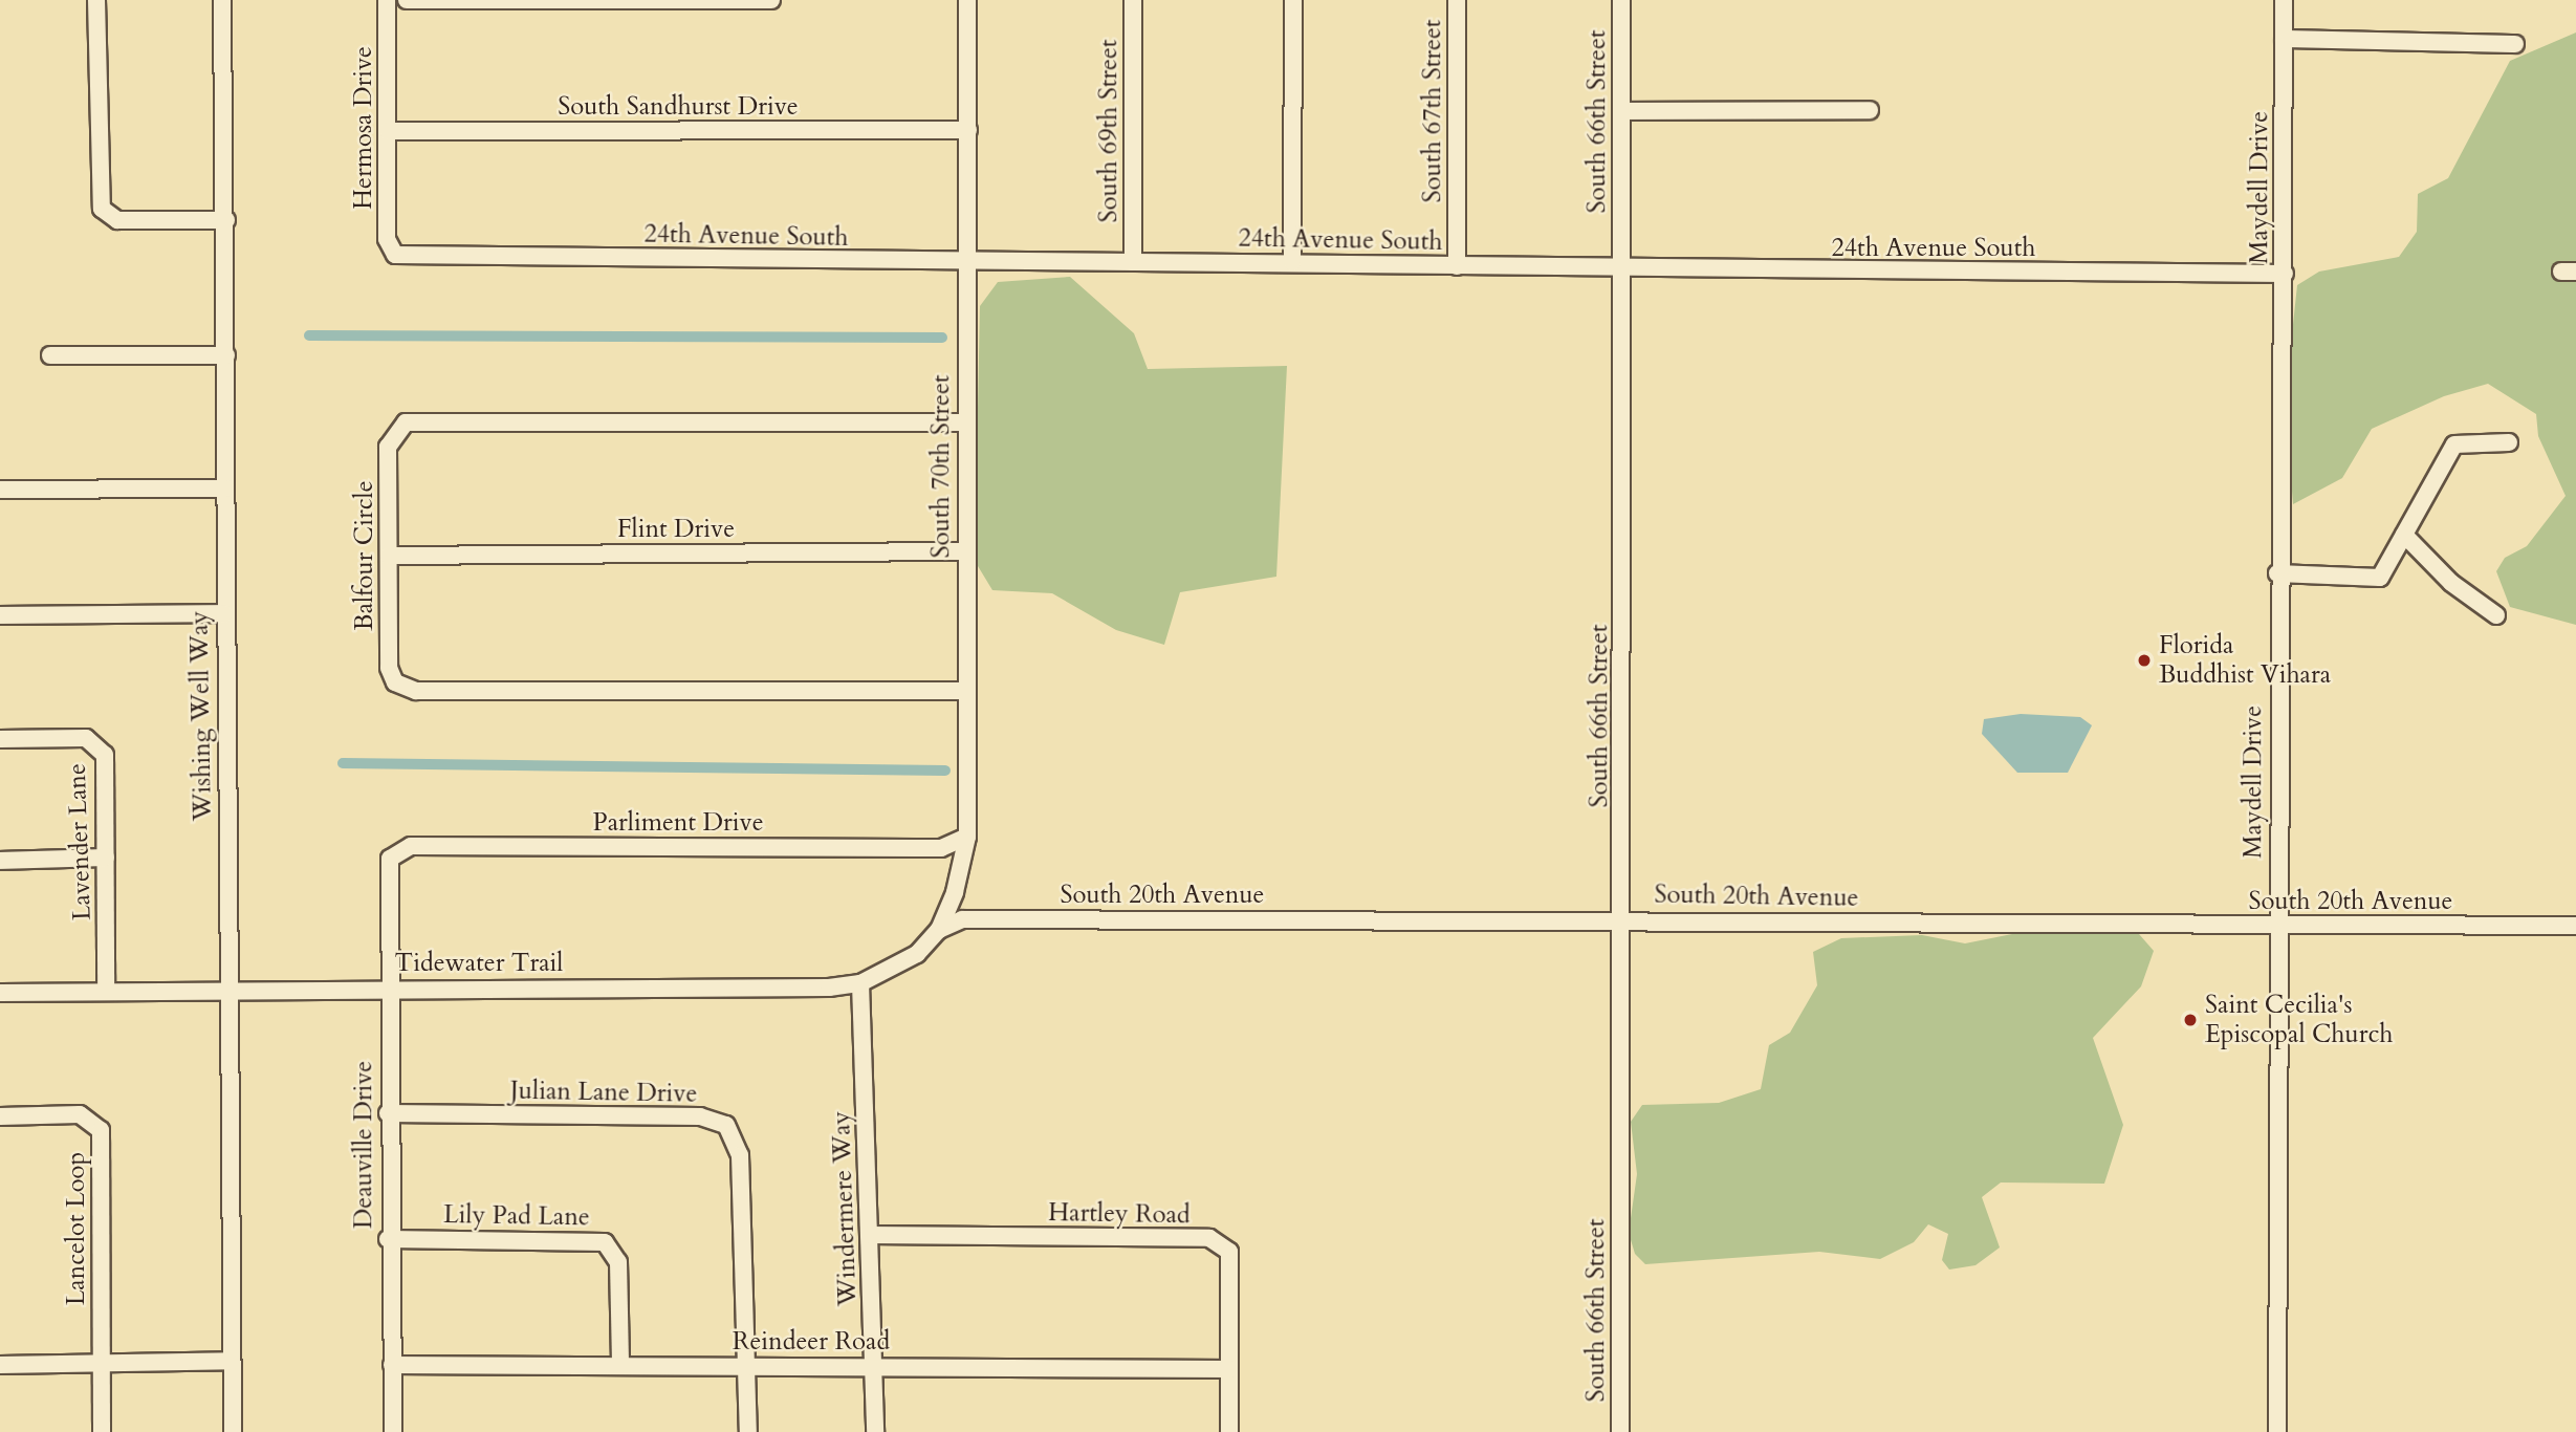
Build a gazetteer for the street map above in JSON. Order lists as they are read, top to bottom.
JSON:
{
  "streets": {
    "street": [
      "South Sandhurst Drive",
      "South 67th Street",
      "South 66th Street",
      "Hermosa Drive",
      "South 69th Street",
      "Maydell Drive",
      "24th Avenue South",
      "South 70th Street",
      "Flint Drive",
      "Balfour Circle",
      "Wishing Well Way",
      "Parliment Drive",
      "Lavender Lane",
      "South 20th Avenue",
      "Tidewater Trail",
      "Julian Lane Drive",
      "Deauville Drive",
      "Windermere Way",
      "Hartley Road",
      "Lily Pad Lane",
      "Lancelot Loop",
      "Reindeer Road"
    ]
  },
  "crossings": [
    ["South Sandhurst Drive", "Hermosa Drive"],
    ["South Sandhurst Drive", "South 70th Street"],
    ["South 67th Street", "24th Avenue South"],
    ["South 66th Street", "24th Avenue South"],
    ["South 66th Street", "South 20th Avenue"],
    ["Hermosa Drive", "24th Avenue South"],
    ["South 69th Street", "24th Avenue South"],
    ["Maydell Drive", "24th Avenue South"],
    ["Maydell Drive", "South 20th Avenue"],
    ["24th Avenue South", "South 70th Street"],
    ["South 70th Street", "Flint Drive"],
    ["South 70th Street", "Balfour Circle"],
    ["South 70th Street", "Parliment Drive"],
    ["South 70th Street", "South 20th Avenue"],
    ["South 70th Street", "Tidewater Trail"],
    ["Flint Drive", "Balfour Circle"],
    ["Wishing Well Way", "Tidewater Trail"],
    ["Parliment Drive", "Deauville Drive"],
    ["Lavender Lane", "Tidewater Trail"],
    ["South 20th Avenue", "Tidewater Trail"],
    ["Tidewater Trail", "Deauville Drive"],
    ["Tidewater Trail", "Windermere Way"],
    ["Julian Lane Drive", "Deauville Drive"],
    ["Julian Lane Drive", "Reindeer Road"],
    ["Deauville Drive", "Lily Pad Lane"],
    ["Deauville Drive", "Reindeer Road"],
    ["Windermere Way", "Hartley Road"],
    ["Windermere Way", "Reindeer Road"],
    ["Hartley Road", "Reindeer Road"],
    ["Lily Pad Lane", "Reindeer Road"]
  ],
  "places": ["Florida Buddhist Vihara", "Saint Cecilia's Episcopal Church"]
}
